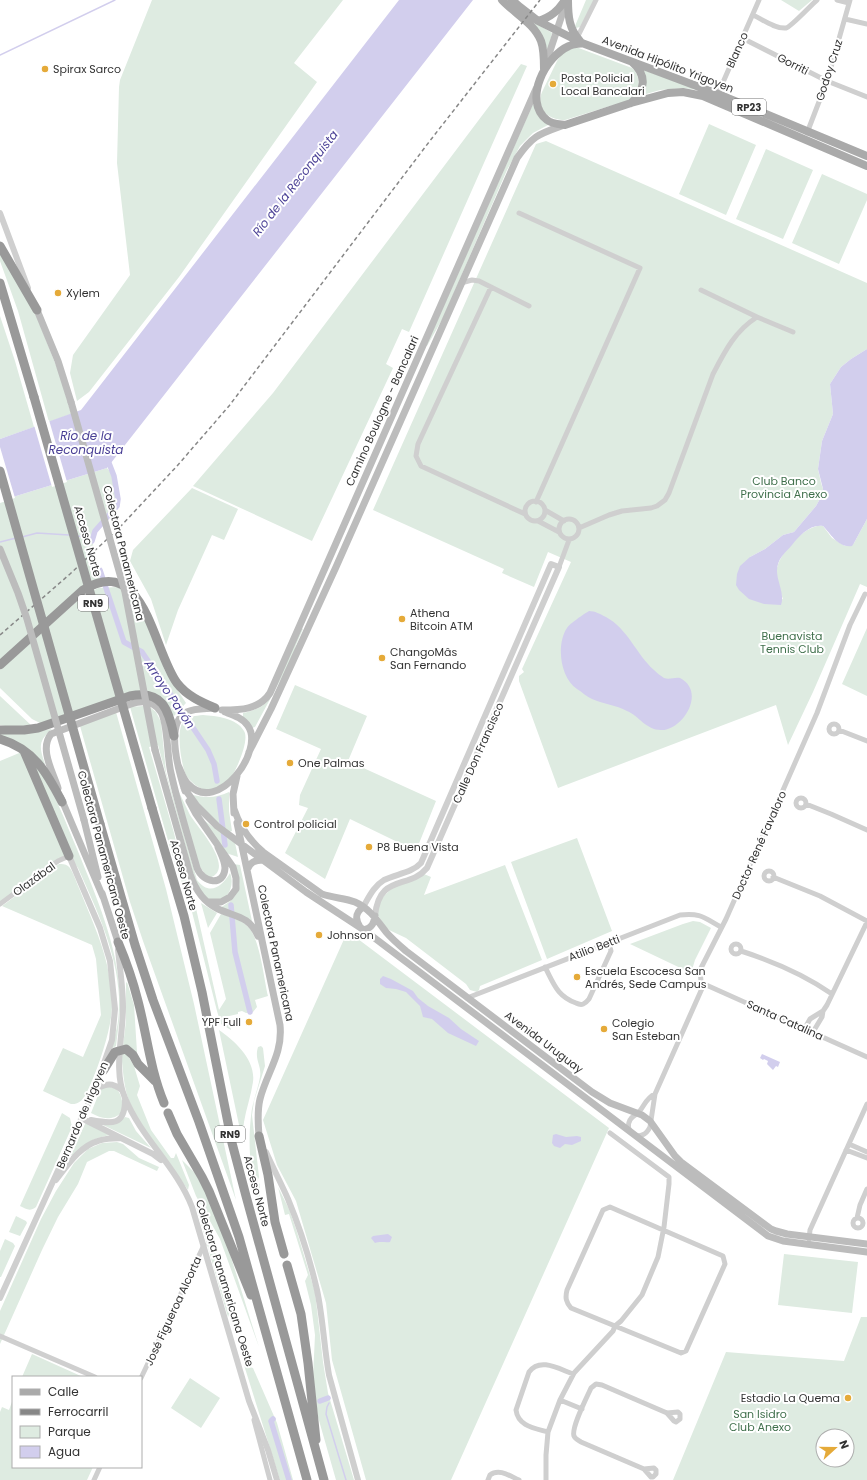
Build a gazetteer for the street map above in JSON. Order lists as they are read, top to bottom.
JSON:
{
  "streets": {
    "highway": ["Acceso Norte", "RN9"],
    "main road": [
      "Avenida Hipólito Yrigoyen",
      "RP23",
      "Camino Boulogne - Bancalari",
      "Colectora Panamericana",
      "Colectora Panamericana Oeste",
      "Avenida Uruguay"
    ],
    "street": [
      "Blanco",
      "Gorriti",
      "Godoy Cruz",
      "Calle Don Francisco",
      "Doctor René Favaloro",
      "Olazábal",
      "Atilio Betti",
      "Santa Catalina",
      "Bernardo de Irigoyen",
      "José Figueroa Alcorta"
    ]
  },
  "crossings": [
    ["Blanco", "Avenida Hipólito Yrigoyen"],
    ["Blanco", "Gorriti"],
    ["Avenida Hipólito Yrigoyen", "Godoy Cruz"],
    ["Avenida Hipólito Yrigoyen", "RP23"],
    ["Avenida Hipólito Yrigoyen", "Camino Boulogne - Bancalari"],
    ["Gorriti", "Godoy Cruz"],
    ["RP23", "Camino Boulogne - Bancalari"],
    ["Camino Boulogne - Bancalari", "Colectora Panamericana"],
    ["Colectora Panamericana", "Avenida Uruguay"],
    ["Calle Don Francisco", "Avenida Uruguay"],
    ["Doctor René Favaloro", "Atilio Betti"],
    ["Doctor René Favaloro", "Santa Catalina"],
    ["Colectora Panamericana Oeste", "Bernardo de Irigoyen"],
    ["Colectora Panamericana Oeste", "José Figueroa Alcorta"],
    ["Olazábal", "Bernardo de Irigoyen"],
    ["Atilio Betti", "Avenida Uruguay"]
  ],
  "water": ["Río de la Reconquista", "Arroyo Pavón"],
  "parks": ["Club Banco Provincia Anexo", "Buenavista Tennis Club", "San Isidro Club Anexo"],
  "places": [
    "Spirax Sarco",
    "Posta Policial Local Bancalari",
    "Xylem",
    "Athena Bitcoin ATM",
    "ChangoMâs San Fernando",
    "One Palmas",
    "Control policial",
    "P8 Buena Vista",
    "Johnson",
    "Escuela Escocesa San Andrés, Sede Campus",
    "YPF Full",
    "Colegio San Esteban",
    "Estadio La Quema"
  ],
  "legend": [
    "Calle",
    "Ferrocarril",
    "Parque",
    "Agua"
  ],
  "north": "right"
}
